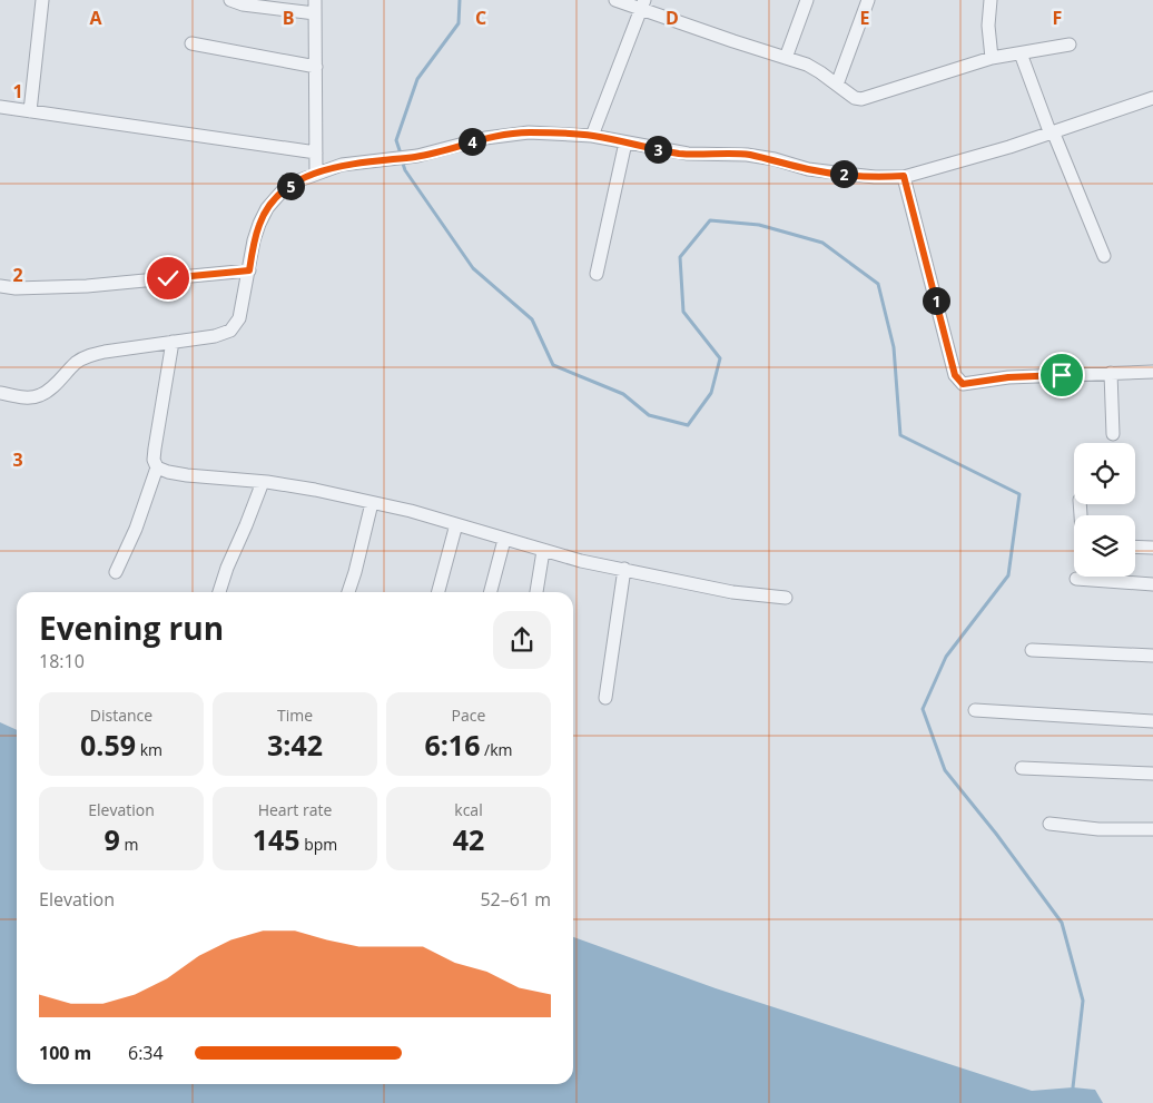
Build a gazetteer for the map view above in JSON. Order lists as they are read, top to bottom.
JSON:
{
  "page": {
    "pins": [
      "4",
      "3",
      "2",
      "5",
      "1"
    ],
    "heading": ["Evening run", "18:10"],
    "stats": [
      ["Distance", "0.59 km"],
      ["Time", "3:42"],
      ["Pace", "6:16 /km"],
      ["Elevation", "9 m"],
      ["Heart rate", "145 bpm"],
      ["kcal", "42"]
    ],
    "chart": ["Elevation", "52–61 m"],
    "list": [
      {
        "name": "100 m",
        "note": "6:34"
      }
    ]
  },
  "grid": {
    "columns": [
      "A",
      "B",
      "C",
      "D",
      "E",
      "F"
    ],
    "rows": ["1", "2", "3"]
  }
}
